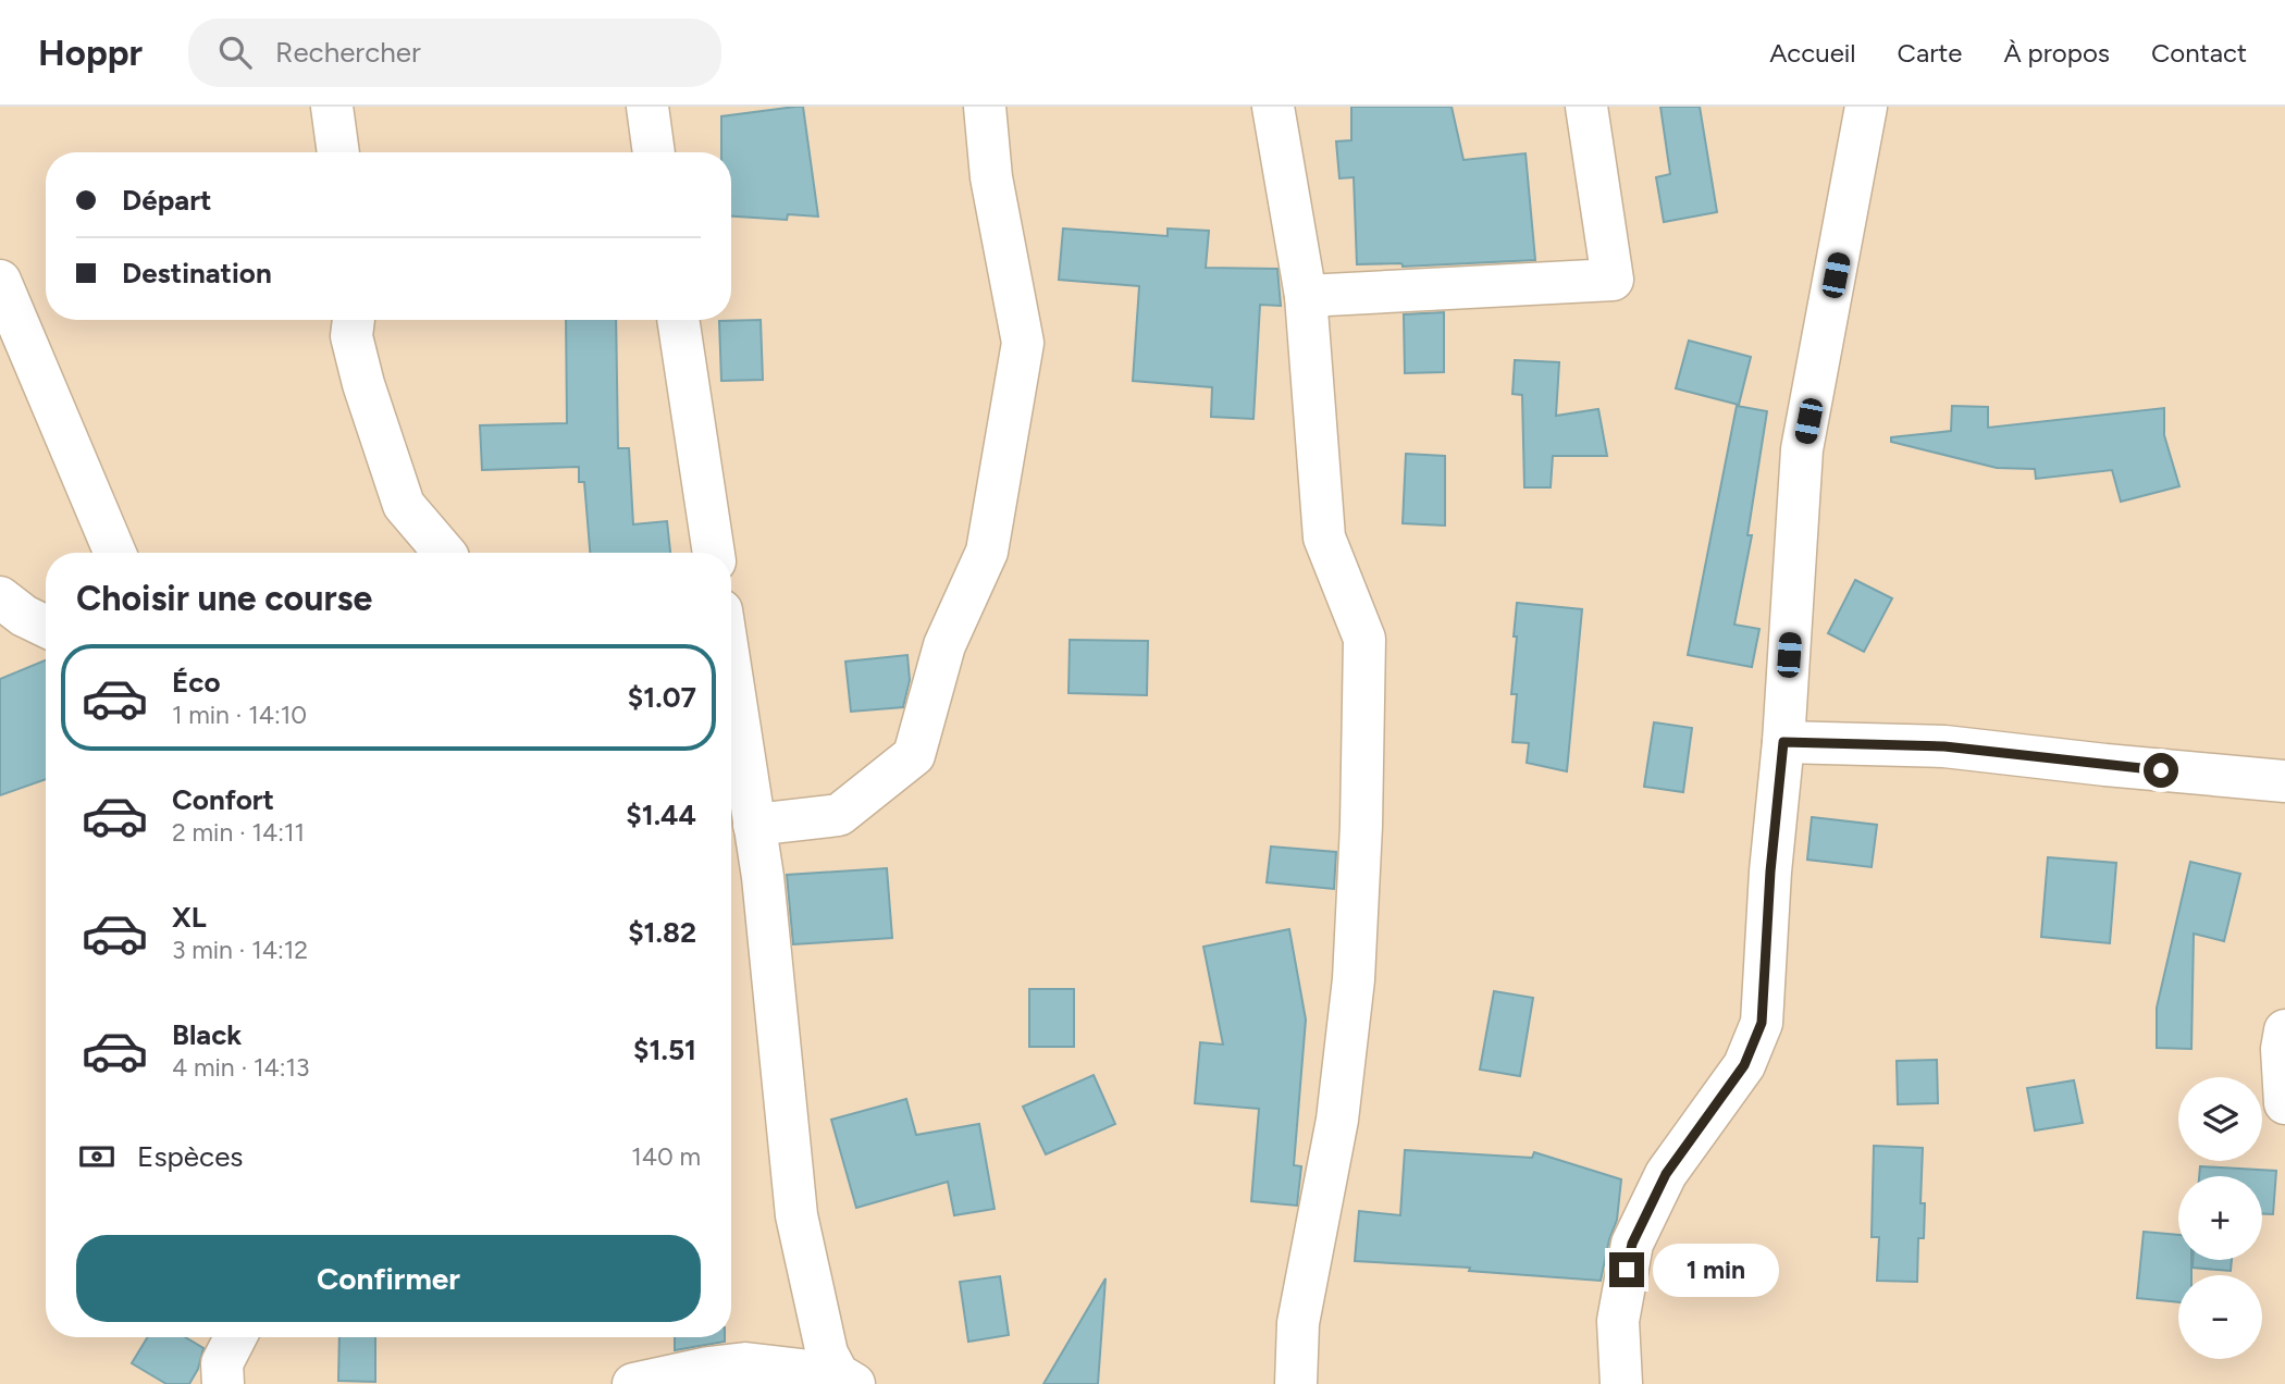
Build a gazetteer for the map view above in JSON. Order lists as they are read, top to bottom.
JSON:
{
  "page": {
    "header": "Hoppr",
    "search": "Rechercher",
    "nav": [
      "Accueil",
      "Carte",
      "À propos",
      "Contact"
    ],
    "banner": ["Départ", "Destination"],
    "heading": "Choisir une course",
    "list": [
      {
        "name": "Éco",
        "note": "1 min · 14:10",
        "value": "$1.07"
      },
      {
        "name": "Confort",
        "note": "2 min · 14:11",
        "value": "$1.44"
      },
      {
        "name": "XL",
        "note": "3 min · 14:12",
        "value": "$1.82"
      },
      {
        "name": "Black",
        "note": "4 min · 14:13",
        "value": "$1.51"
      }
    ],
    "map_buttons": ["+", "−"],
    "pay": ["Espèces", "140 m"],
    "buttons": "Confirmer",
    "bubble": "1 min"
  }
}
